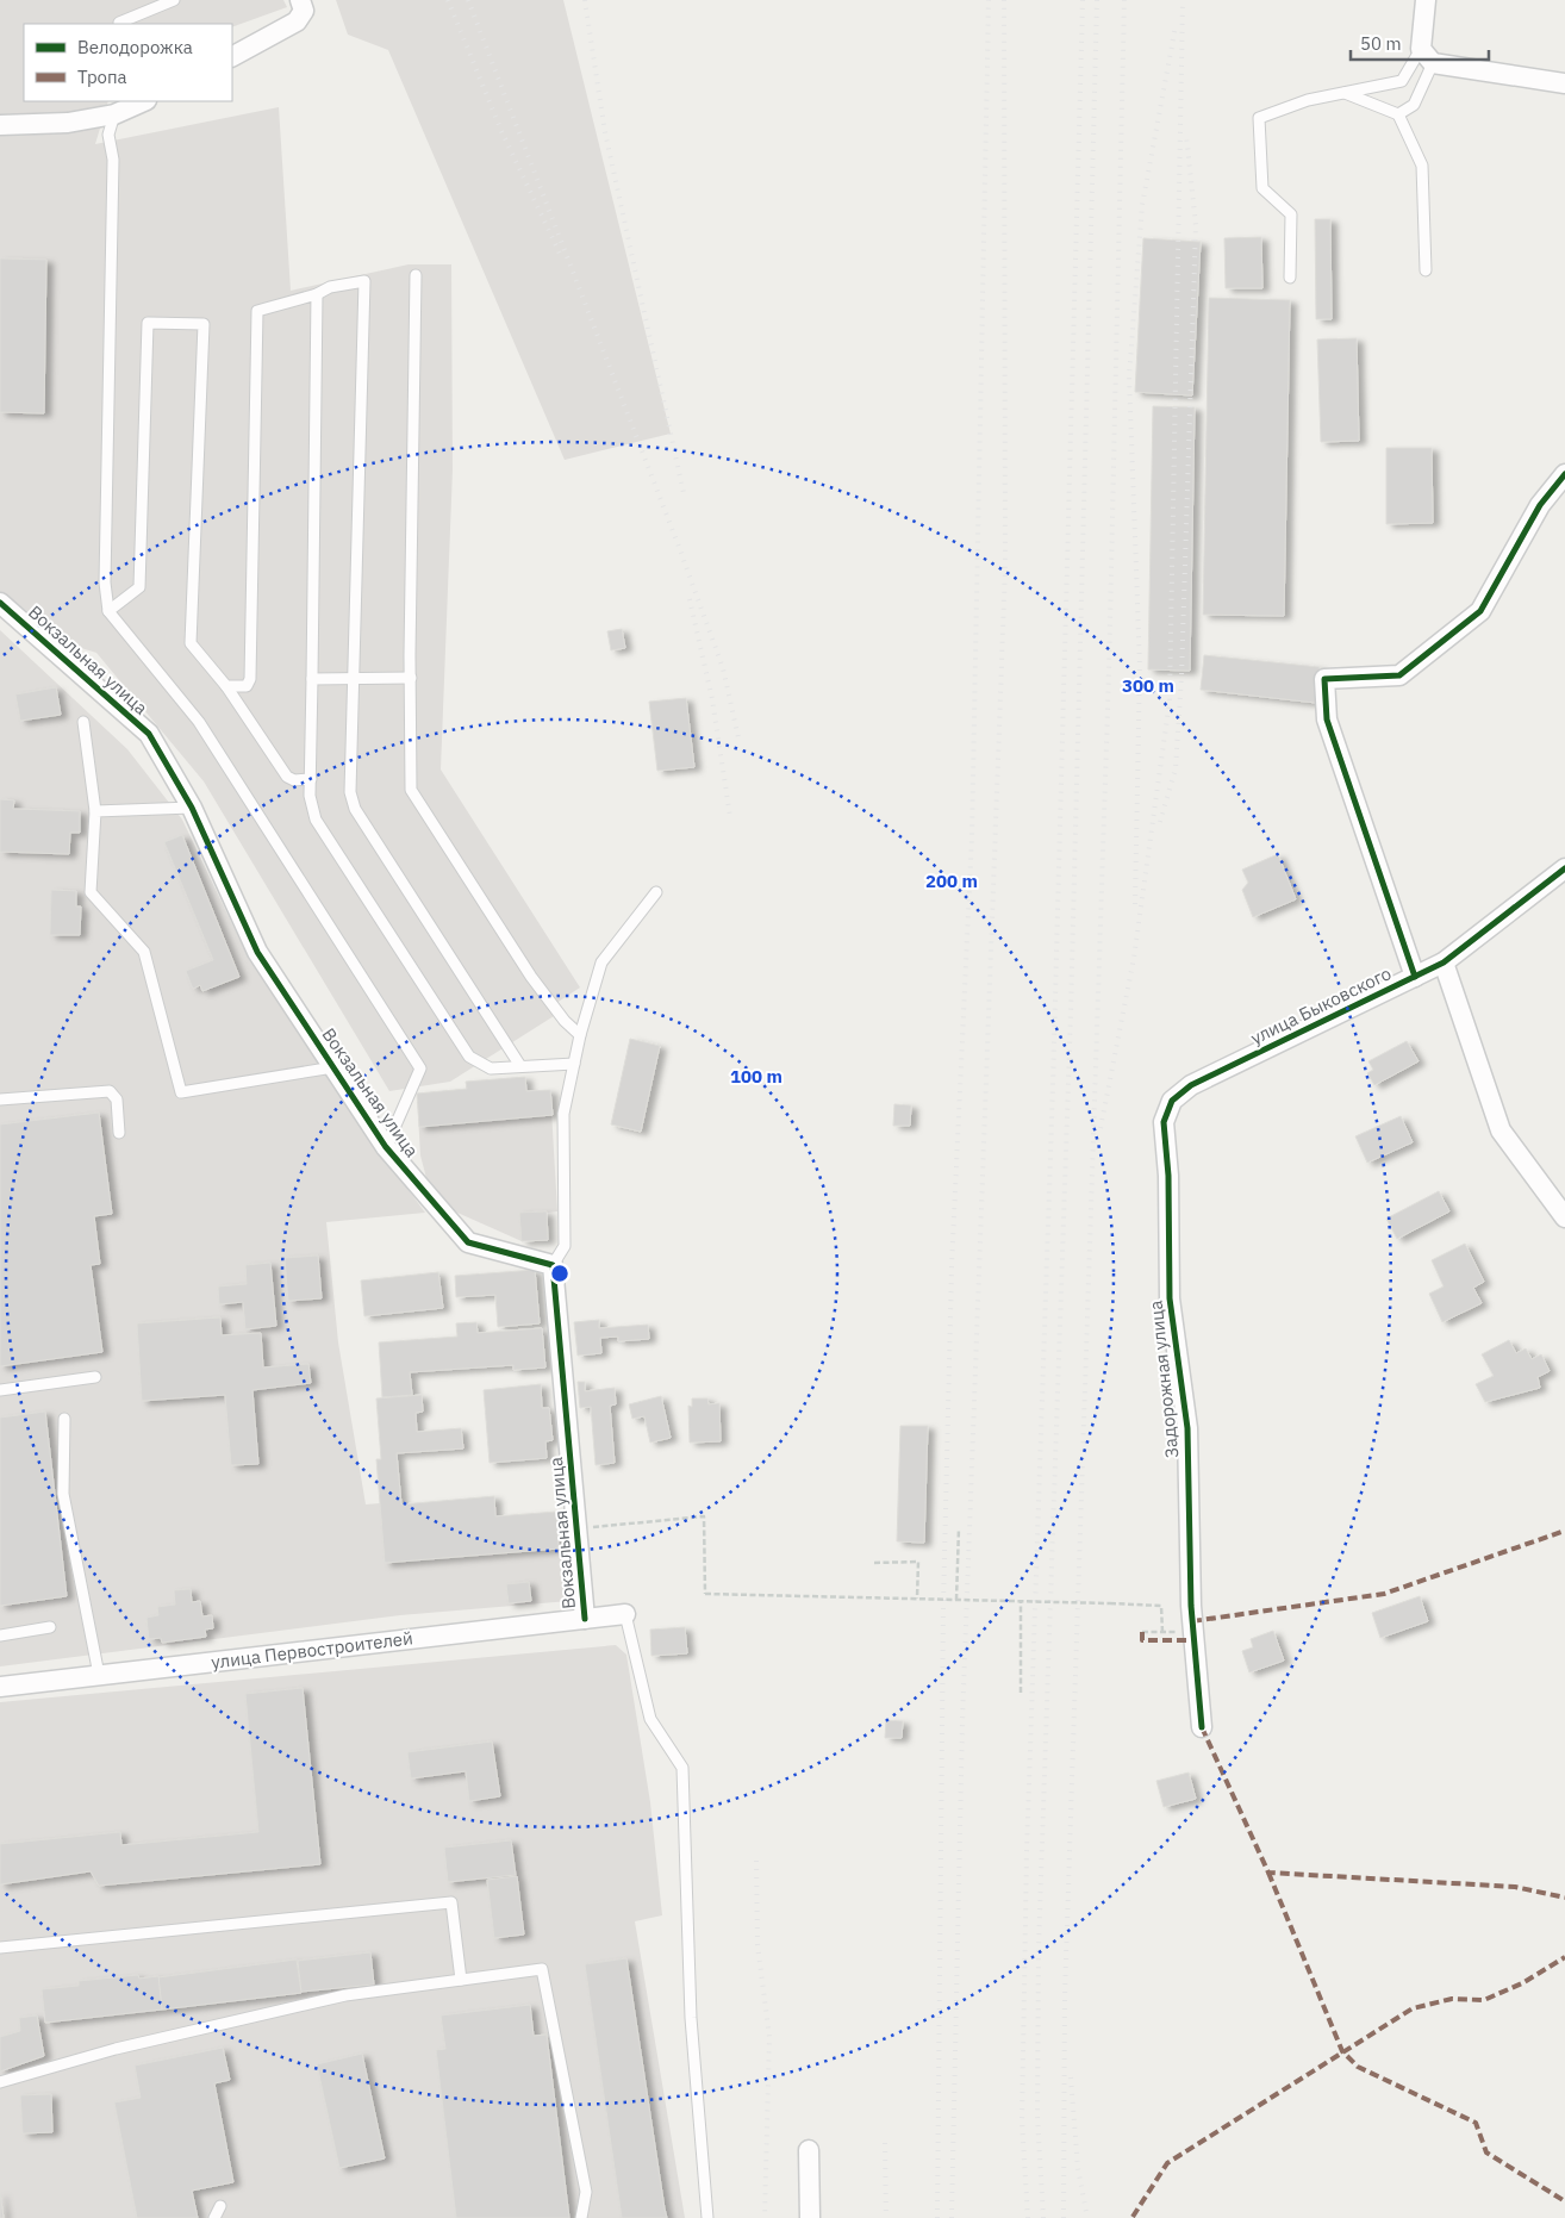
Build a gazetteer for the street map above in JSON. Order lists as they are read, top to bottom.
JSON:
{
  "streets": {
    "street": [
      "Вокзальная улица",
      "улица Быковского",
      "Задорожная улица",
      "улица Первостроителей"
    ]
  },
  "crossings": [
    ["Вокзальная улица", "улица Первостроителей"],
    ["улица Быковского", "Задорожная улица"]
  ],
  "legend": ["Велодорожка", "Тропа"],
  "scale_bar": "50 m",
  "rings": ["300 m", "200 m", "100 m"]
}
